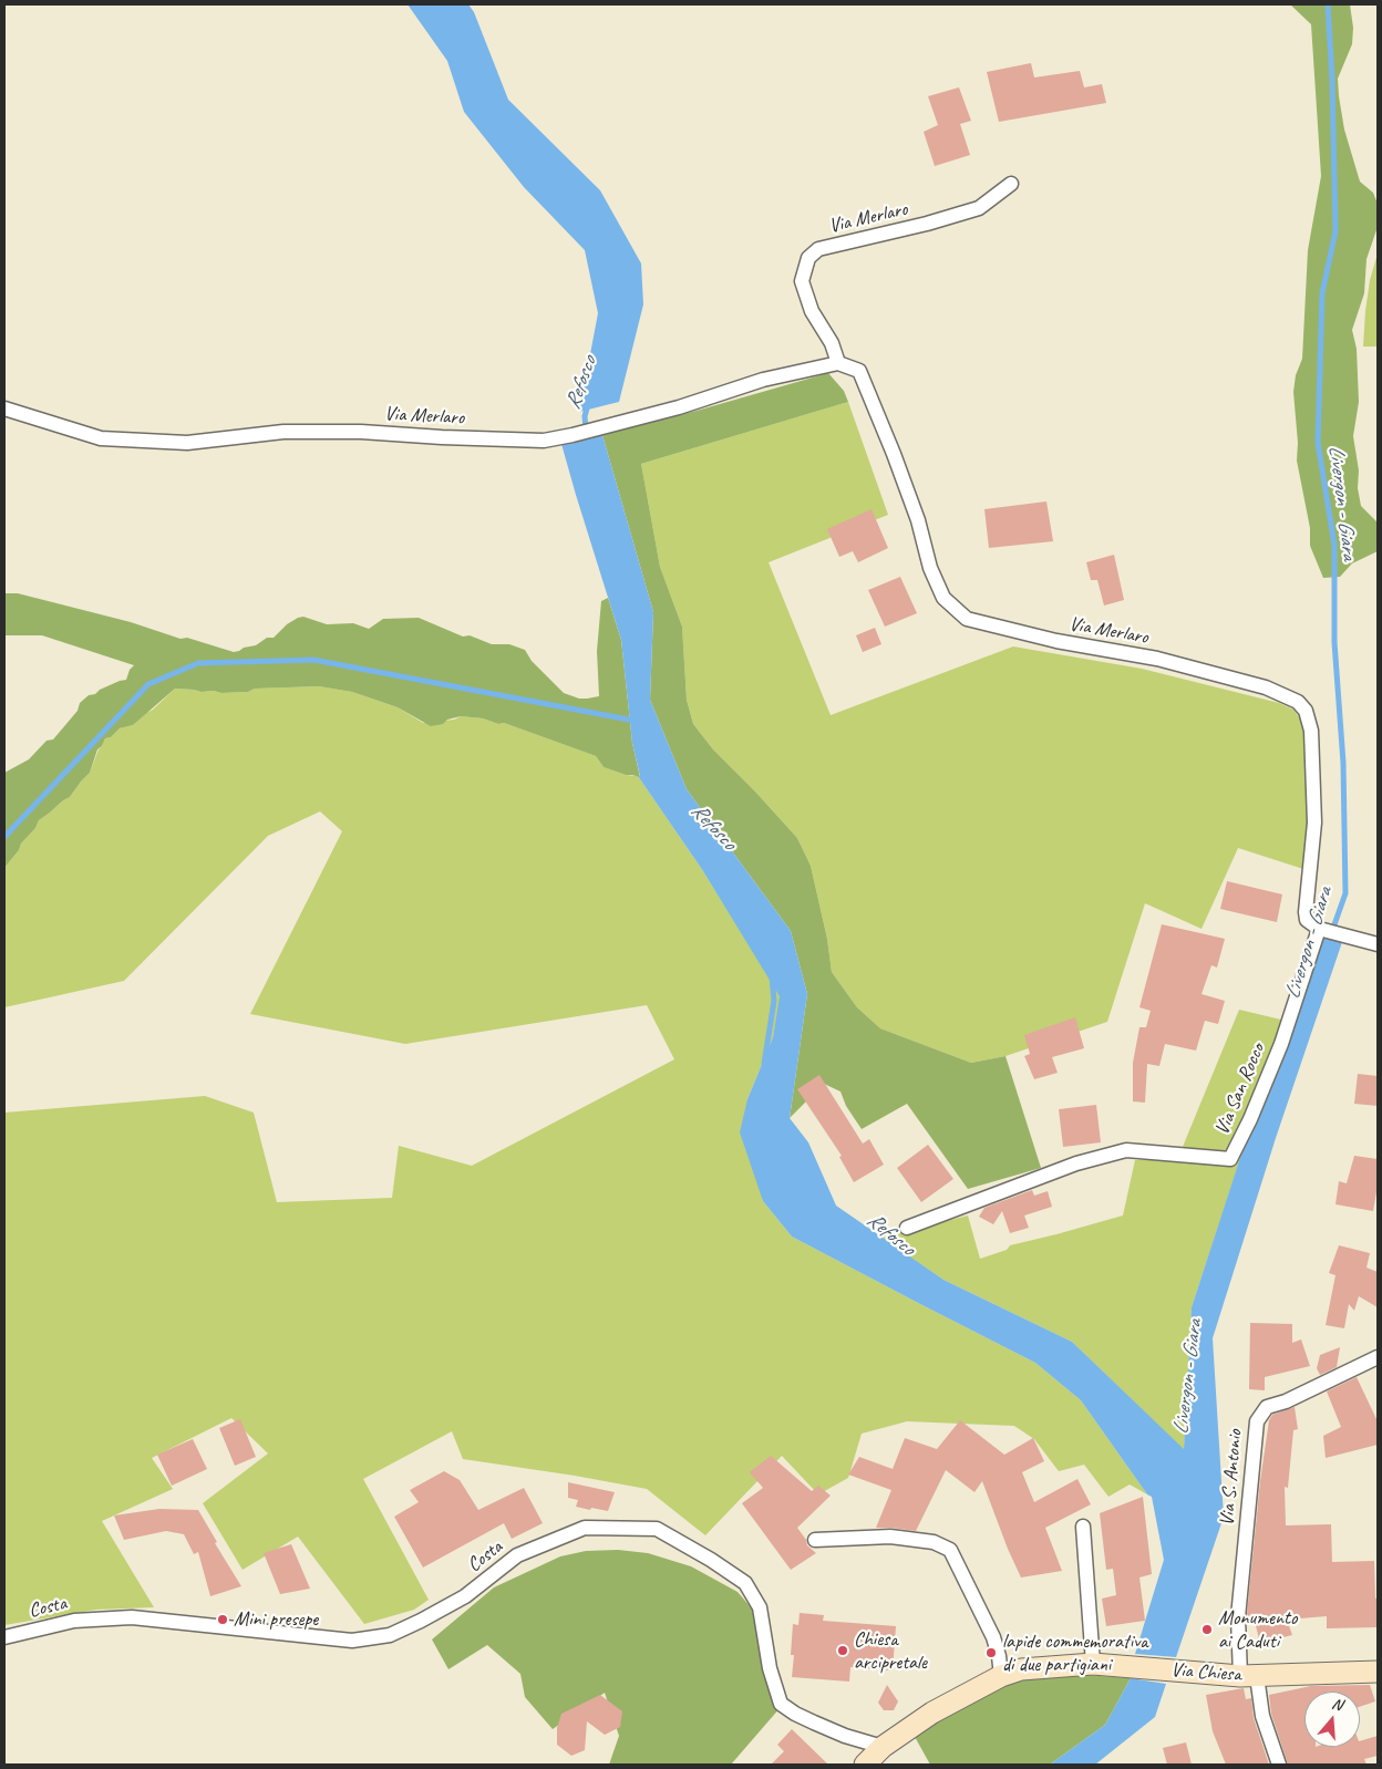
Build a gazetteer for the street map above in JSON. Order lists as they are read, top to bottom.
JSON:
{
  "streets": {
    "main road": ["Via Chiesa"],
    "street": [
      "Via Merlaro",
      "Via San Rocco",
      "Via S. Antonio",
      "Costa"
    ]
  },
  "crossings": [
    ["Via Merlaro", "Via San Rocco"],
    ["Via S. Antonio", "Via Chiesa"],
    ["Costa", "Via Chiesa"]
  ],
  "water": ["Refosco", "Livergon - Giara"],
  "places": [
    "Mini presepe",
    "Monumento ai Caduti",
    "Chiesa arcipretale",
    "lapide commemorativa di due partigiani"
  ],
  "north": "top"
}
